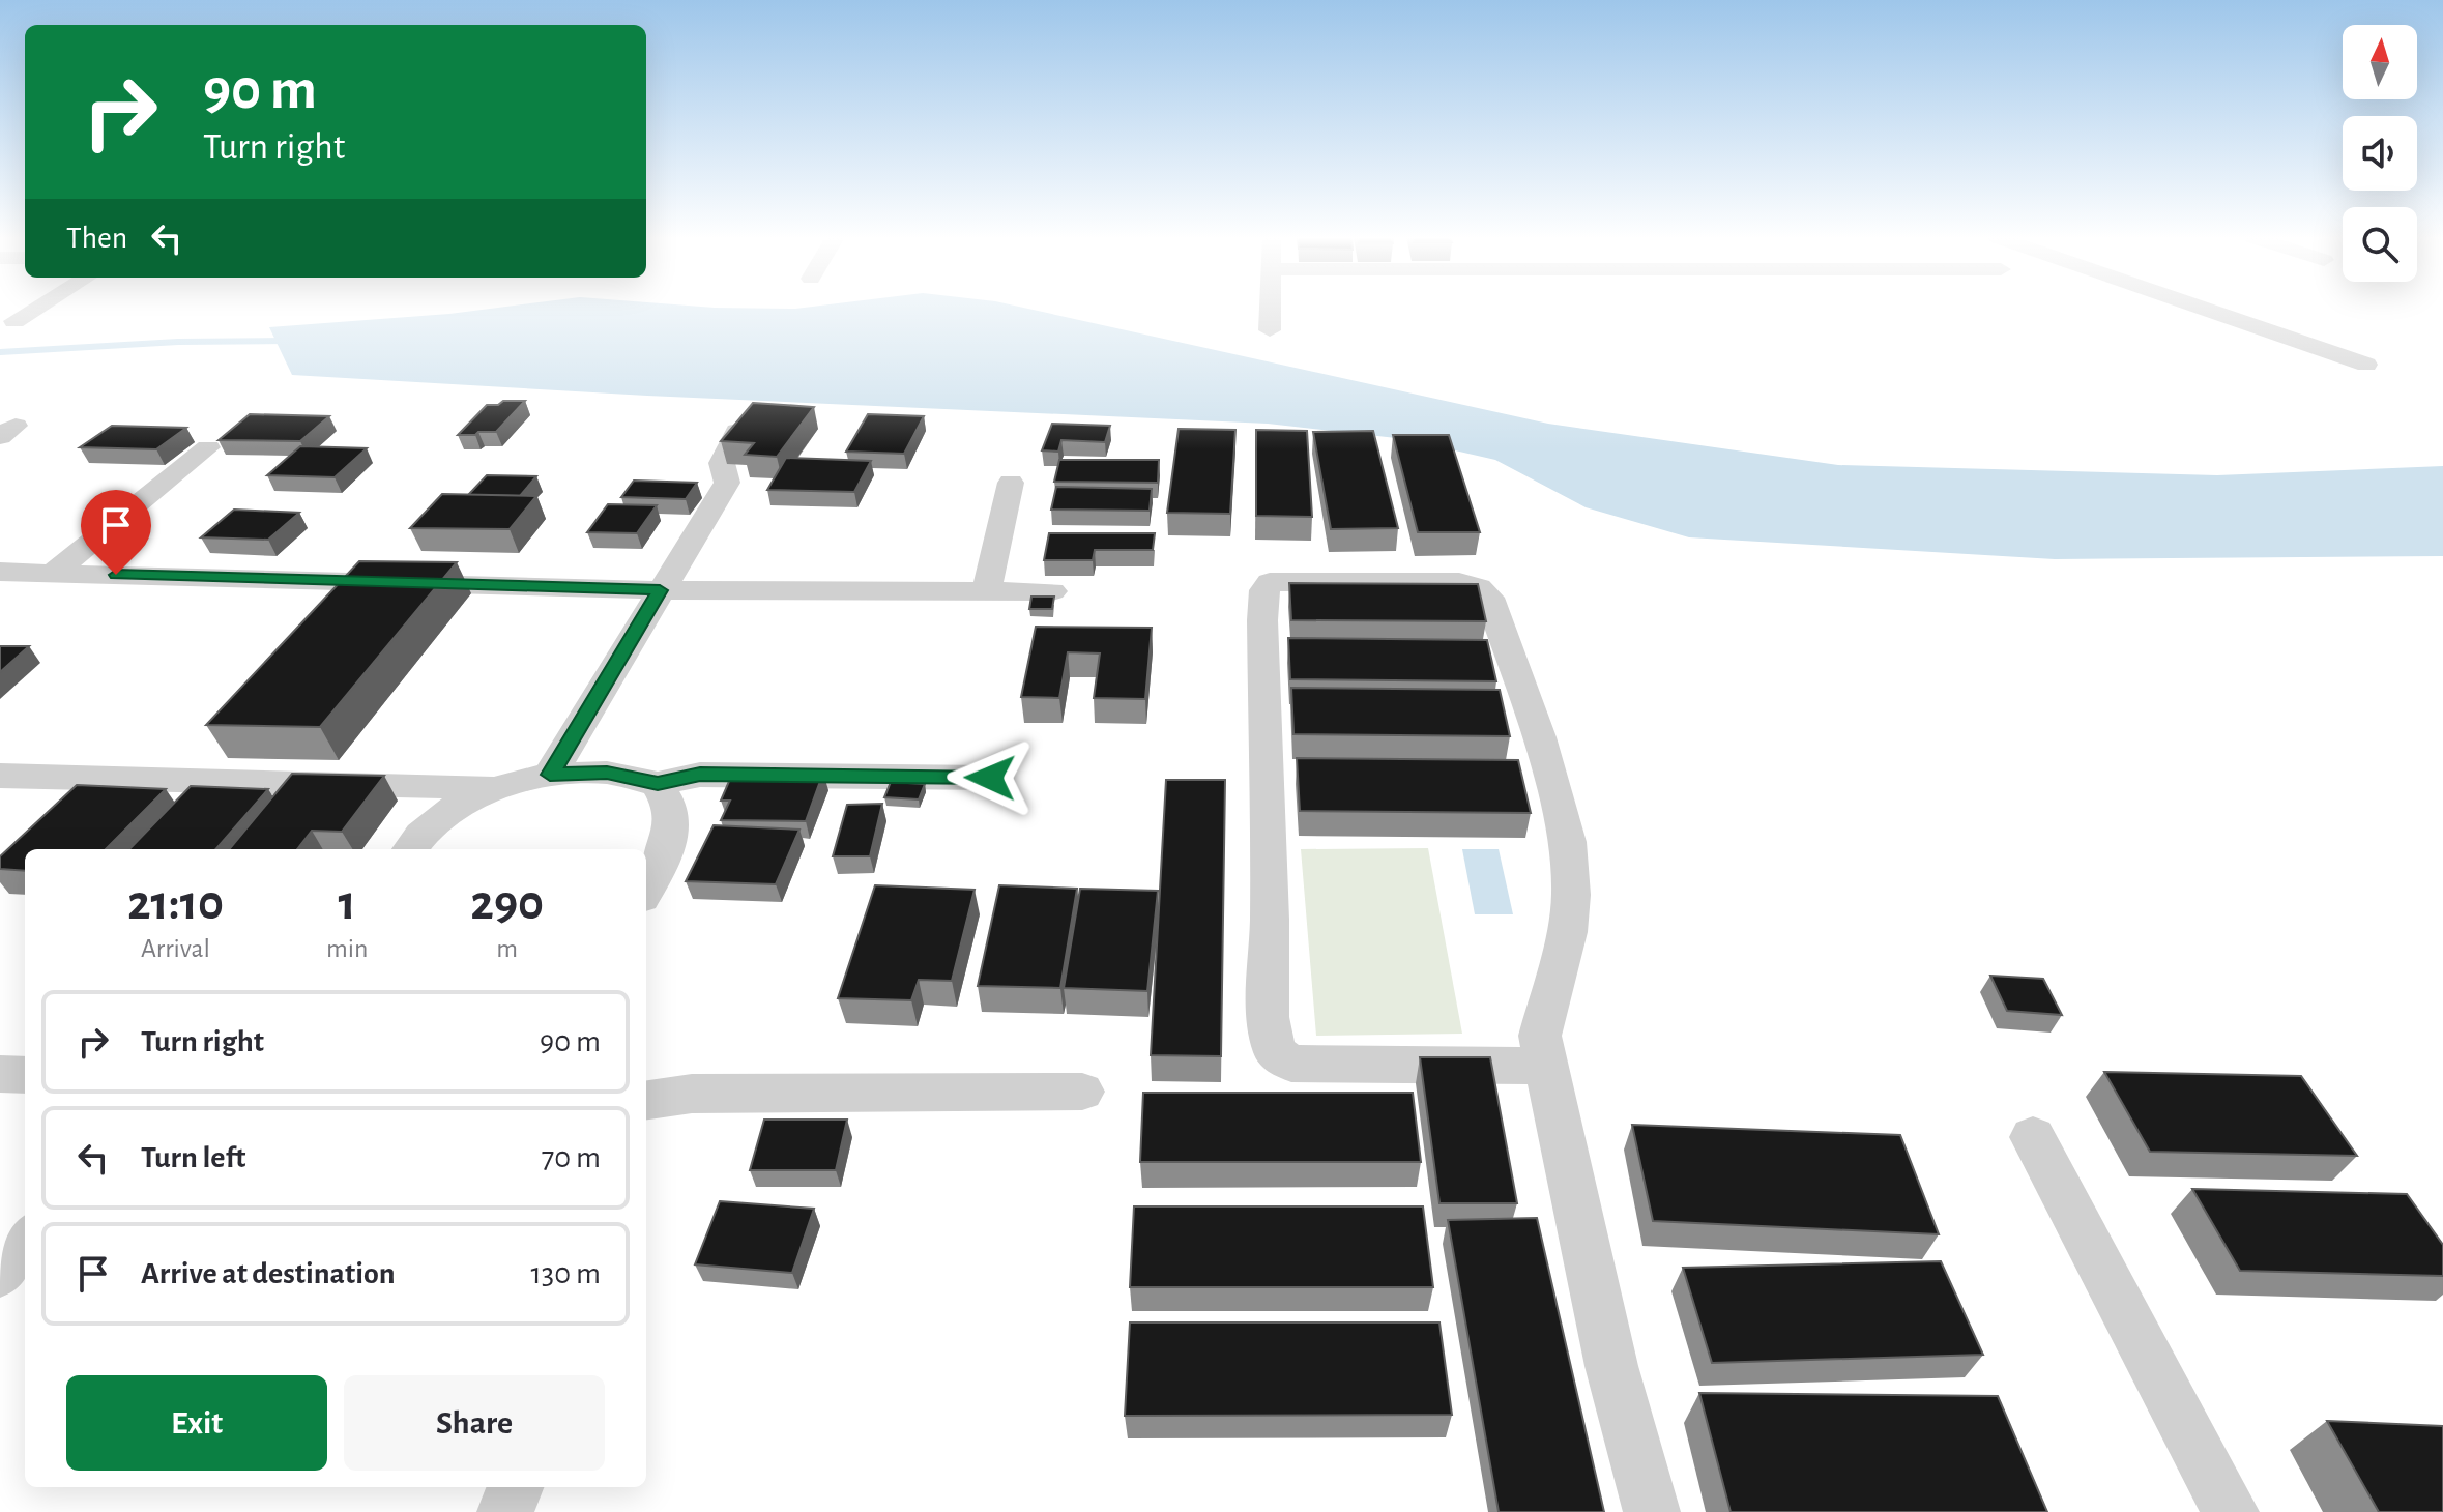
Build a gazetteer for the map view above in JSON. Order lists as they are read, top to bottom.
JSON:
{
  "north": "top",
  "page": {
    "turn": ["90 m", "Turn right"],
    "then": "Then",
    "eta": [
      "21:10",
      "Arrival",
      "1",
      "min",
      "290",
      "m"
    ],
    "list": [
      {
        "name": "Turn right",
        "value": "90 m"
      },
      {
        "name": "Turn left",
        "value": "70 m"
      },
      {
        "name": "Arrive at destination",
        "value": "130 m"
      }
    ],
    "buttons": ["Exit", "Share"]
  }
}
